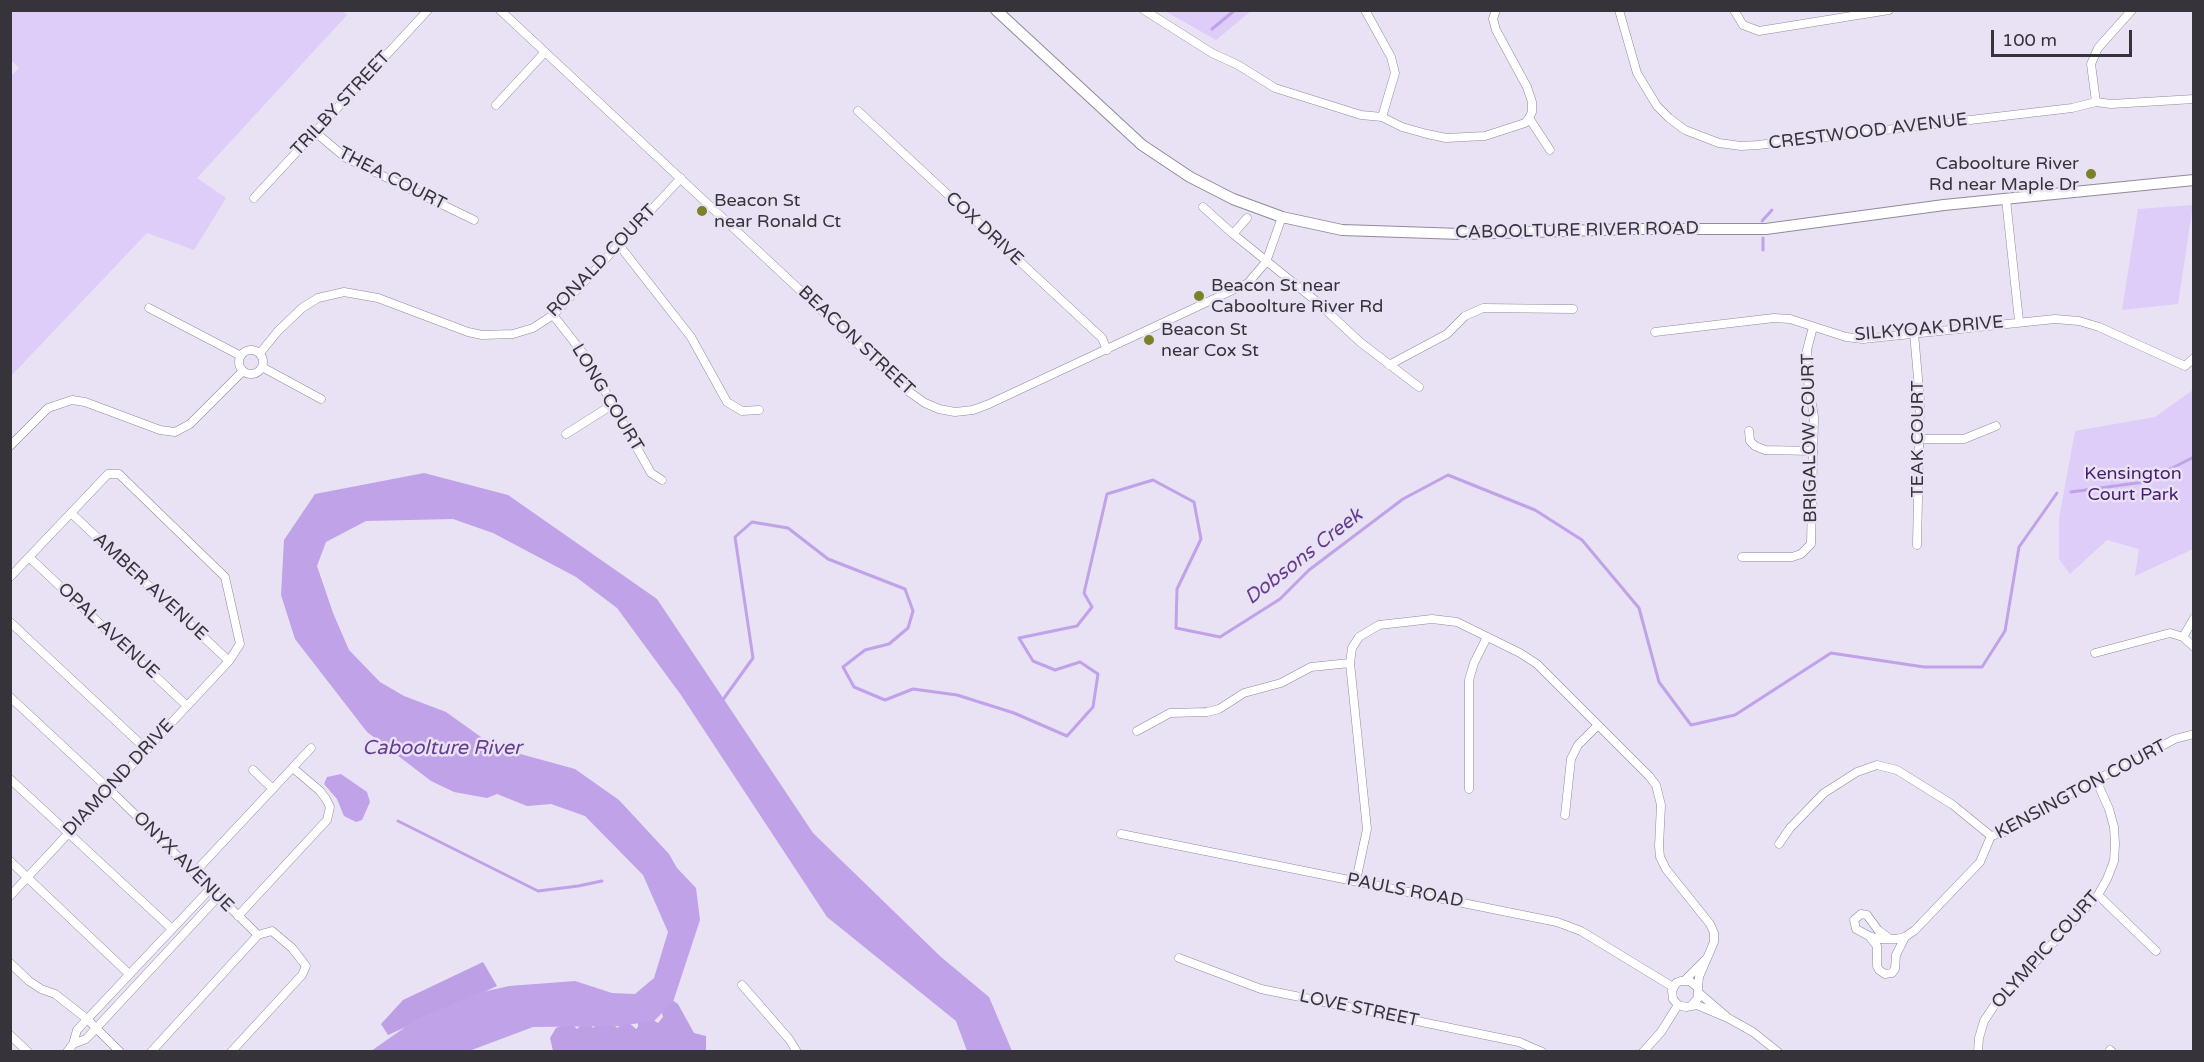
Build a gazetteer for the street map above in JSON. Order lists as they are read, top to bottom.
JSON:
{
  "streets": {
    "main road": ["CABOOLTURE RIVER ROAD"],
    "street": [
      "TRILBY STREET",
      "CRESTWOOD AVENUE",
      "THEA COURT",
      "COX DRIVE",
      "RONALD COURT",
      "SILKYOAK DRIVE",
      "BEACON STREET",
      "LONG COURT",
      "BRIGALOW COURT",
      "TEAK COURT",
      "AMBER AVENUE",
      "OPAL AVENUE",
      "DIAMOND DRIVE",
      "KENSINGTON COURT",
      "ONYX AVENUE",
      "PAULS ROAD",
      "OLYMPIC COURT",
      "LOVE STREET"
    ]
  },
  "crossings": [
    ["TRILBY STREET", "THEA COURT"],
    ["COX DRIVE", "BEACON STREET"],
    ["CABOOLTURE RIVER ROAD", "BEACON STREET"],
    ["RONALD COURT", "BEACON STREET"],
    ["RONALD COURT", "LONG COURT"],
    ["SILKYOAK DRIVE", "BRIGALOW COURT"],
    ["SILKYOAK DRIVE", "TEAK COURT"],
    ["AMBER AVENUE", "DIAMOND DRIVE"],
    ["OPAL AVENUE", "DIAMOND DRIVE"],
    ["DIAMOND DRIVE", "ONYX AVENUE"],
    ["KENSINGTON COURT", "OLYMPIC COURT"]
  ],
  "water": ["Dobsons Creek", "Caboolture River"],
  "parks": ["Kensington Court Park"],
  "places": [
    "Caboolture River Rd near Maple Dr",
    "Beacon St near Ronald Ct",
    "Beacon St near Caboolture River Rd",
    "Beacon St near Cox St"
  ],
  "scale_bar": "100 m"
}
